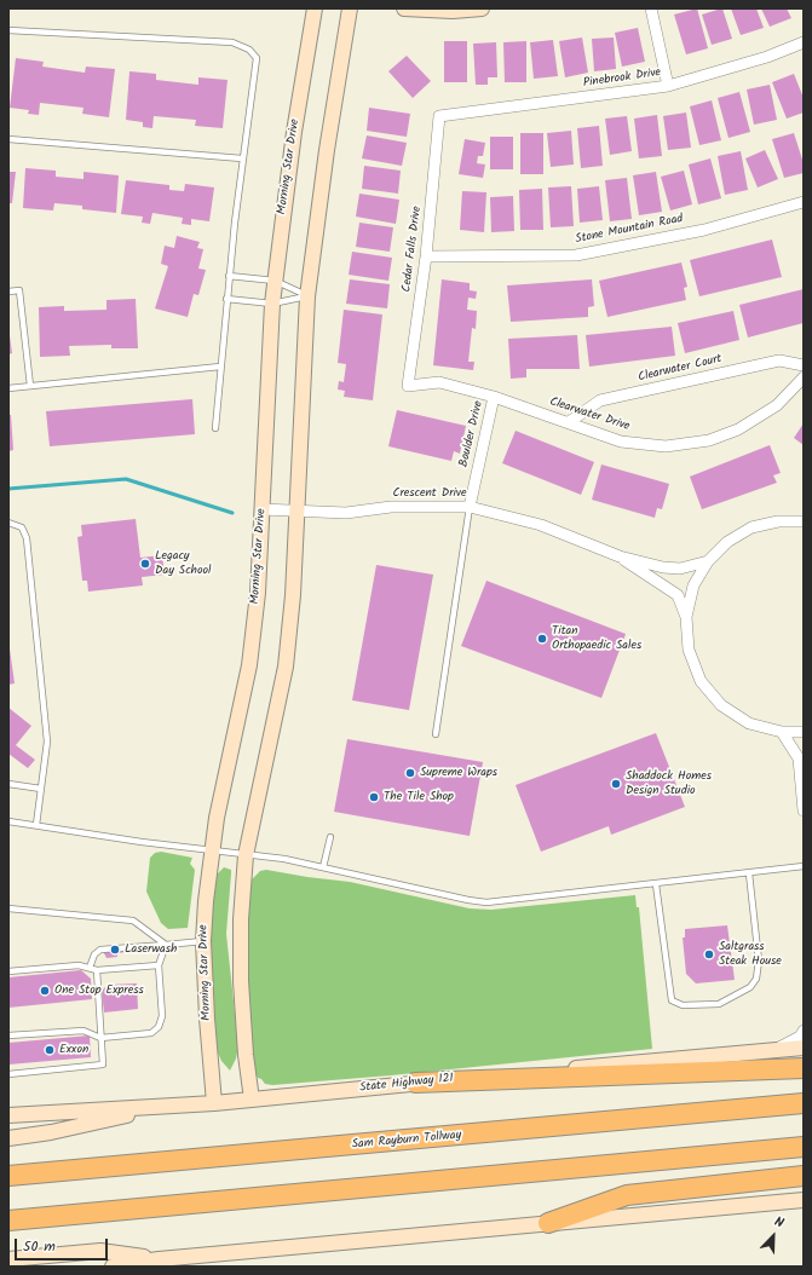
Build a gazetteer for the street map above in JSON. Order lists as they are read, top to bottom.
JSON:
{
  "streets": {
    "highway": ["Sam Rayburn Tollway"],
    "street": [
      "Pinebrook Drive",
      "Morning Star Drive",
      "Stone Mountain Road",
      "Cedar Falls Drive",
      "Clearwater Court",
      "Clearwater Drive",
      "Boulder Drive",
      "Crescent Drive",
      "State Highway 121"
    ]
  },
  "crossings": [
    ["Pinebrook Drive", "Cedar Falls Drive"],
    ["Morning Star Drive", "Crescent Drive"],
    ["Morning Star Drive", "State Highway 121"],
    ["Stone Mountain Road", "Cedar Falls Drive"],
    ["Cedar Falls Drive", "Clearwater Drive"],
    ["Clearwater Court", "Clearwater Drive"],
    ["Clearwater Drive", "Boulder Drive"],
    ["Boulder Drive", "Crescent Drive"]
  ],
  "places": [
    "Legacy Day School",
    "Titan Orthopaedic Sales",
    "Supreme Wraps",
    "Shaddock Homes Design Studio",
    "The Tile Shop",
    "Laserwash",
    "Saltgrass Steak House",
    "One Stop Express",
    "Exxon"
  ],
  "scale_bar": "50 m",
  "north": "top right"
}
